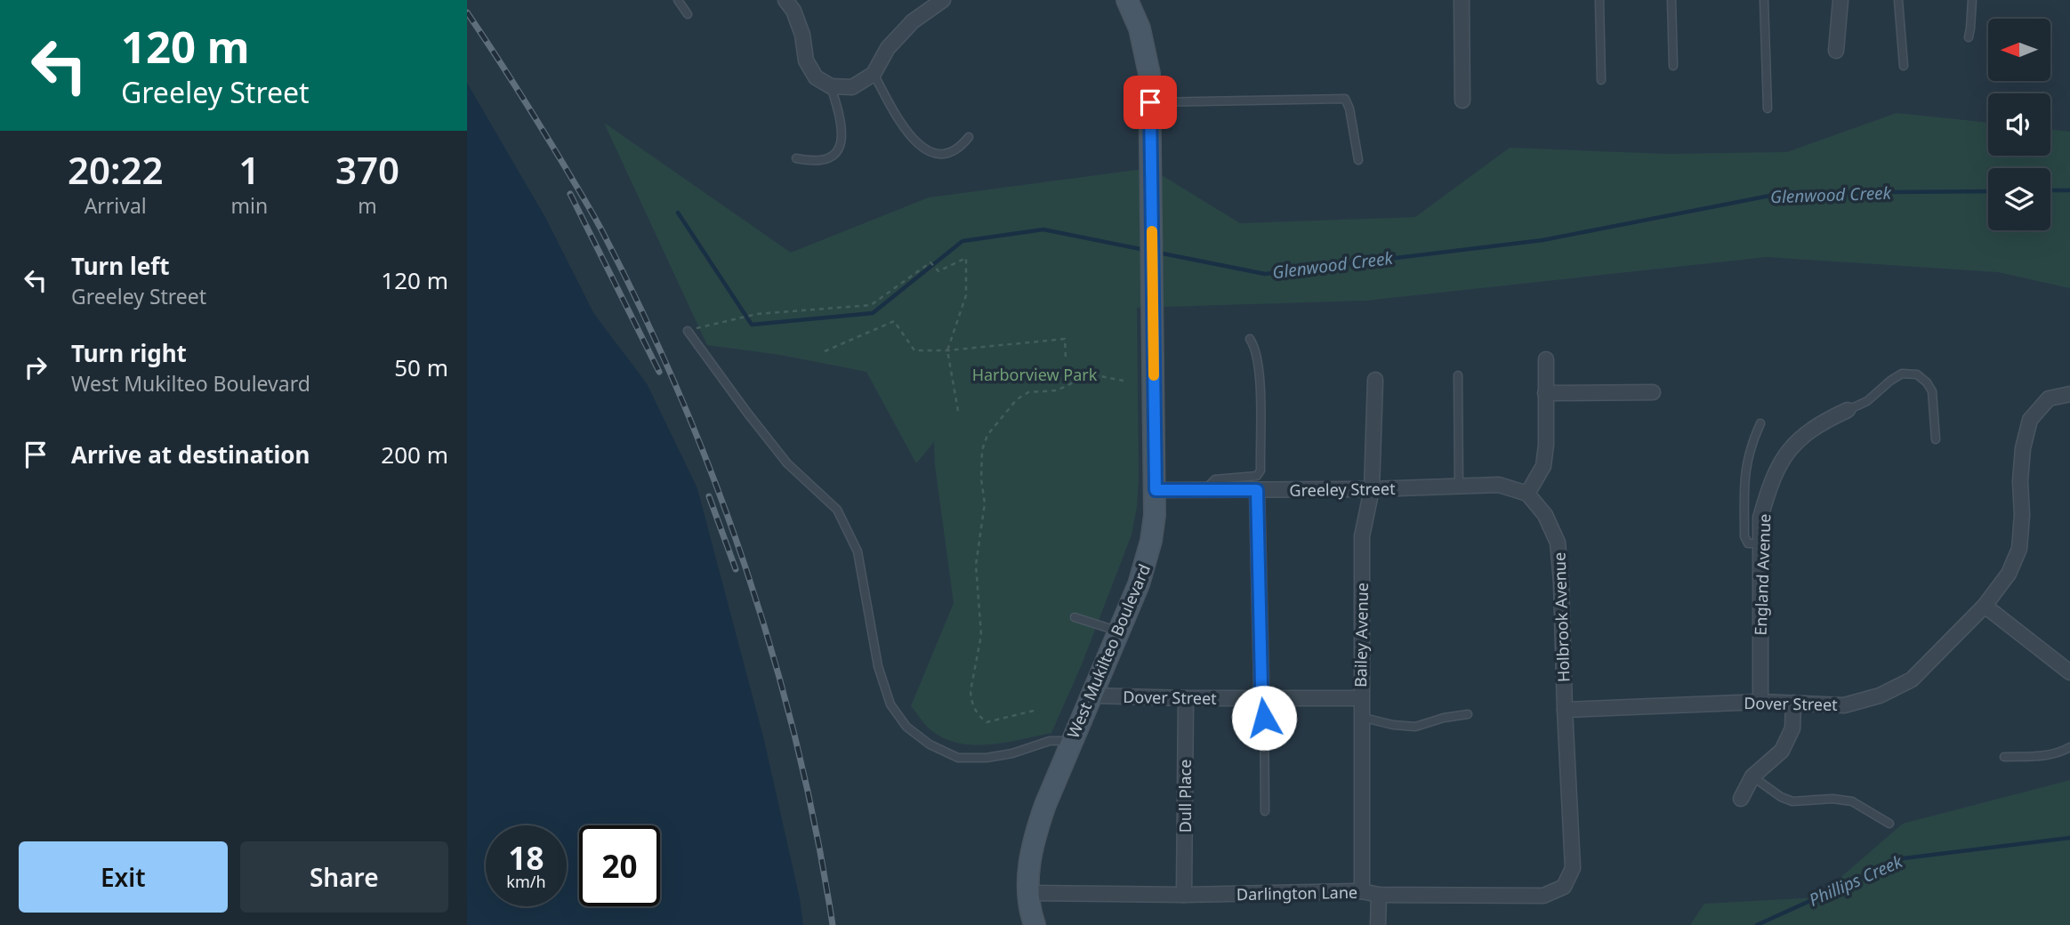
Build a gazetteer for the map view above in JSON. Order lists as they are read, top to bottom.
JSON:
{
  "streets": {
    "main road": ["West Mukilteo Boulevard"],
    "street": [
      "Greeley Street",
      "England Avenue",
      "Holbrook Avenue",
      "Bailey Avenue",
      "Dover Street",
      "Dull Place",
      "Darlington Lane"
    ]
  },
  "crossings": [
    ["Greeley Street", "Holbrook Avenue"],
    ["Greeley Street", "Bailey Avenue"],
    ["Greeley Street", "West Mukilteo Boulevard"],
    ["England Avenue", "Dover Street"],
    ["Holbrook Avenue", "Dover Street"],
    ["Holbrook Avenue", "Darlington Lane"],
    ["Bailey Avenue", "Dover Street"],
    ["Bailey Avenue", "Darlington Lane"],
    ["West Mukilteo Boulevard", "Dover Street"],
    ["West Mukilteo Boulevard", "Darlington Lane"],
    ["Dover Street", "Dull Place"],
    ["Dull Place", "Darlington Lane"]
  ],
  "water": ["Glenwood Creek", "Phillips Creek"],
  "parks": ["Harborview Park"],
  "north": "left",
  "page": {
    "turn": ["120 m", "Greeley Street"],
    "eta": [
      "20:22",
      "Arrival",
      "1",
      "min",
      "370",
      "m"
    ],
    "list": [
      {
        "name": "Turn left",
        "note": "Greeley Street",
        "value": "120 m"
      },
      {
        "name": "Turn right",
        "note": "West Mukilteo Boulevard",
        "value": "50 m"
      },
      {
        "name": "Arrive at destination",
        "value": "200 m"
      }
    ],
    "speed": "18 km/h",
    "limit": "20",
    "buttons": ["Exit", "Share"]
  }
}
